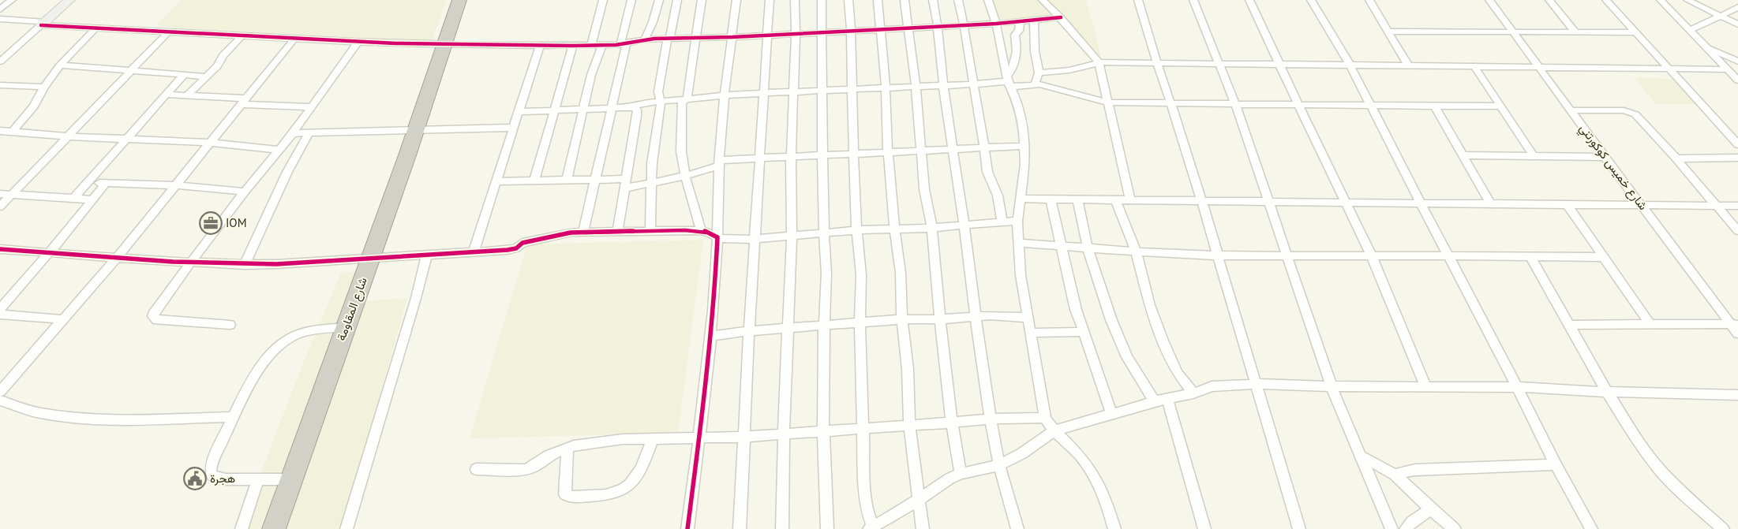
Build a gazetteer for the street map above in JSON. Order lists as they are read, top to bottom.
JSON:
{
  "streets": {
    "highway": ["شارع المقاومة"],
    "street": ["شارع خميس كوكورتني"]
  },
  "places": {
    "office": ["IOM"],
    "public building": ["هجرة"]
  }
}
